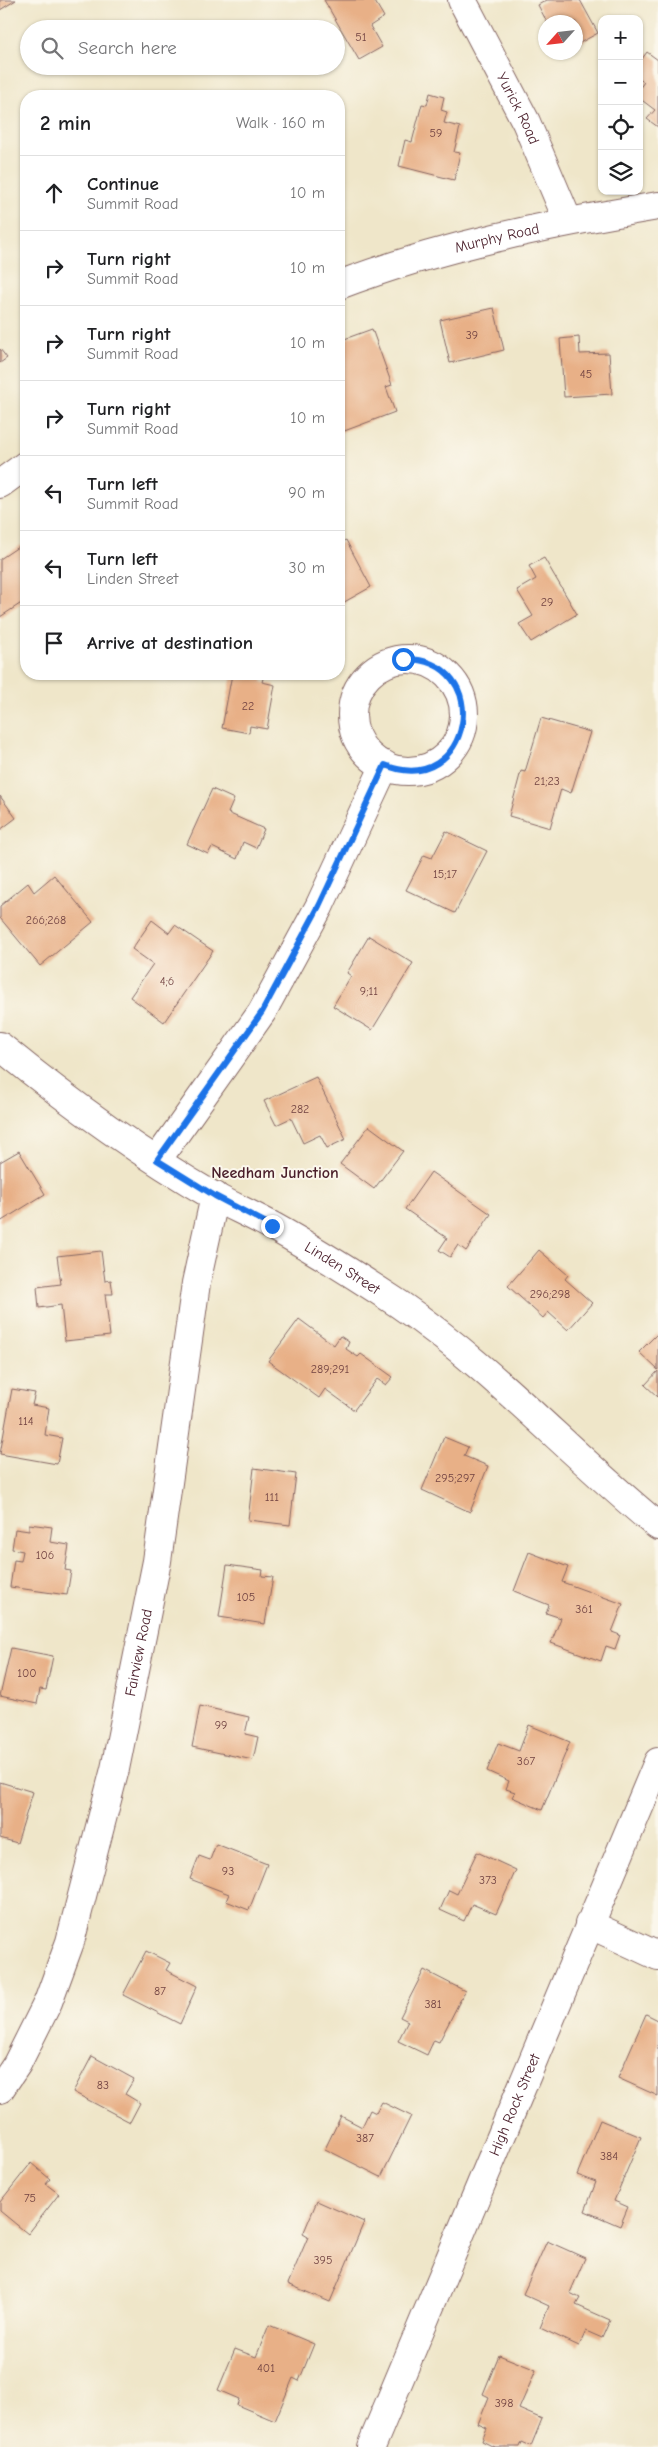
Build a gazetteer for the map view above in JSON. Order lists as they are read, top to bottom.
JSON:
{
  "streets": {
    "street": [
      "Yurick Road",
      "Murphy Road",
      "Linden Street",
      "Fairview Road",
      "High Rock Street"
    ]
  },
  "crossings": [
    ["Yurick Road", "Murphy Road"],
    ["Linden Street", "Fairview Road"]
  ],
  "districts": ["Needham Junction"],
  "house_numbers": [
    "51",
    "59",
    "39",
    "45",
    "29",
    "22",
    "21;23",
    "15;17",
    "266;268",
    "4;6",
    "9;11",
    "282",
    "296;298",
    "289;291",
    "114",
    "295;297",
    "111",
    "106",
    "105",
    "361",
    "100",
    "99",
    "367",
    "93",
    "373",
    "87",
    "381",
    "83",
    "387",
    "384",
    "75",
    "395",
    "401",
    "398"
  ],
  "north": "bottom left",
  "page": {
    "map_buttons": ["+", "−"],
    "search": "Search here",
    "heading": ["2 min", "Walk · 160 m"],
    "list": [
      ["Continue", "Summit Road", "10 m"],
      ["Turn right", "Summit Road", "10 m"],
      ["Turn right", "Summit Road", "10 m"],
      ["Turn right", "Summit Road", "10 m"],
      ["Turn left", "Summit Road", "90 m"],
      ["Turn left", "Linden Street", "30 m"],
      "Arrive at destination"
    ]
  }
}
